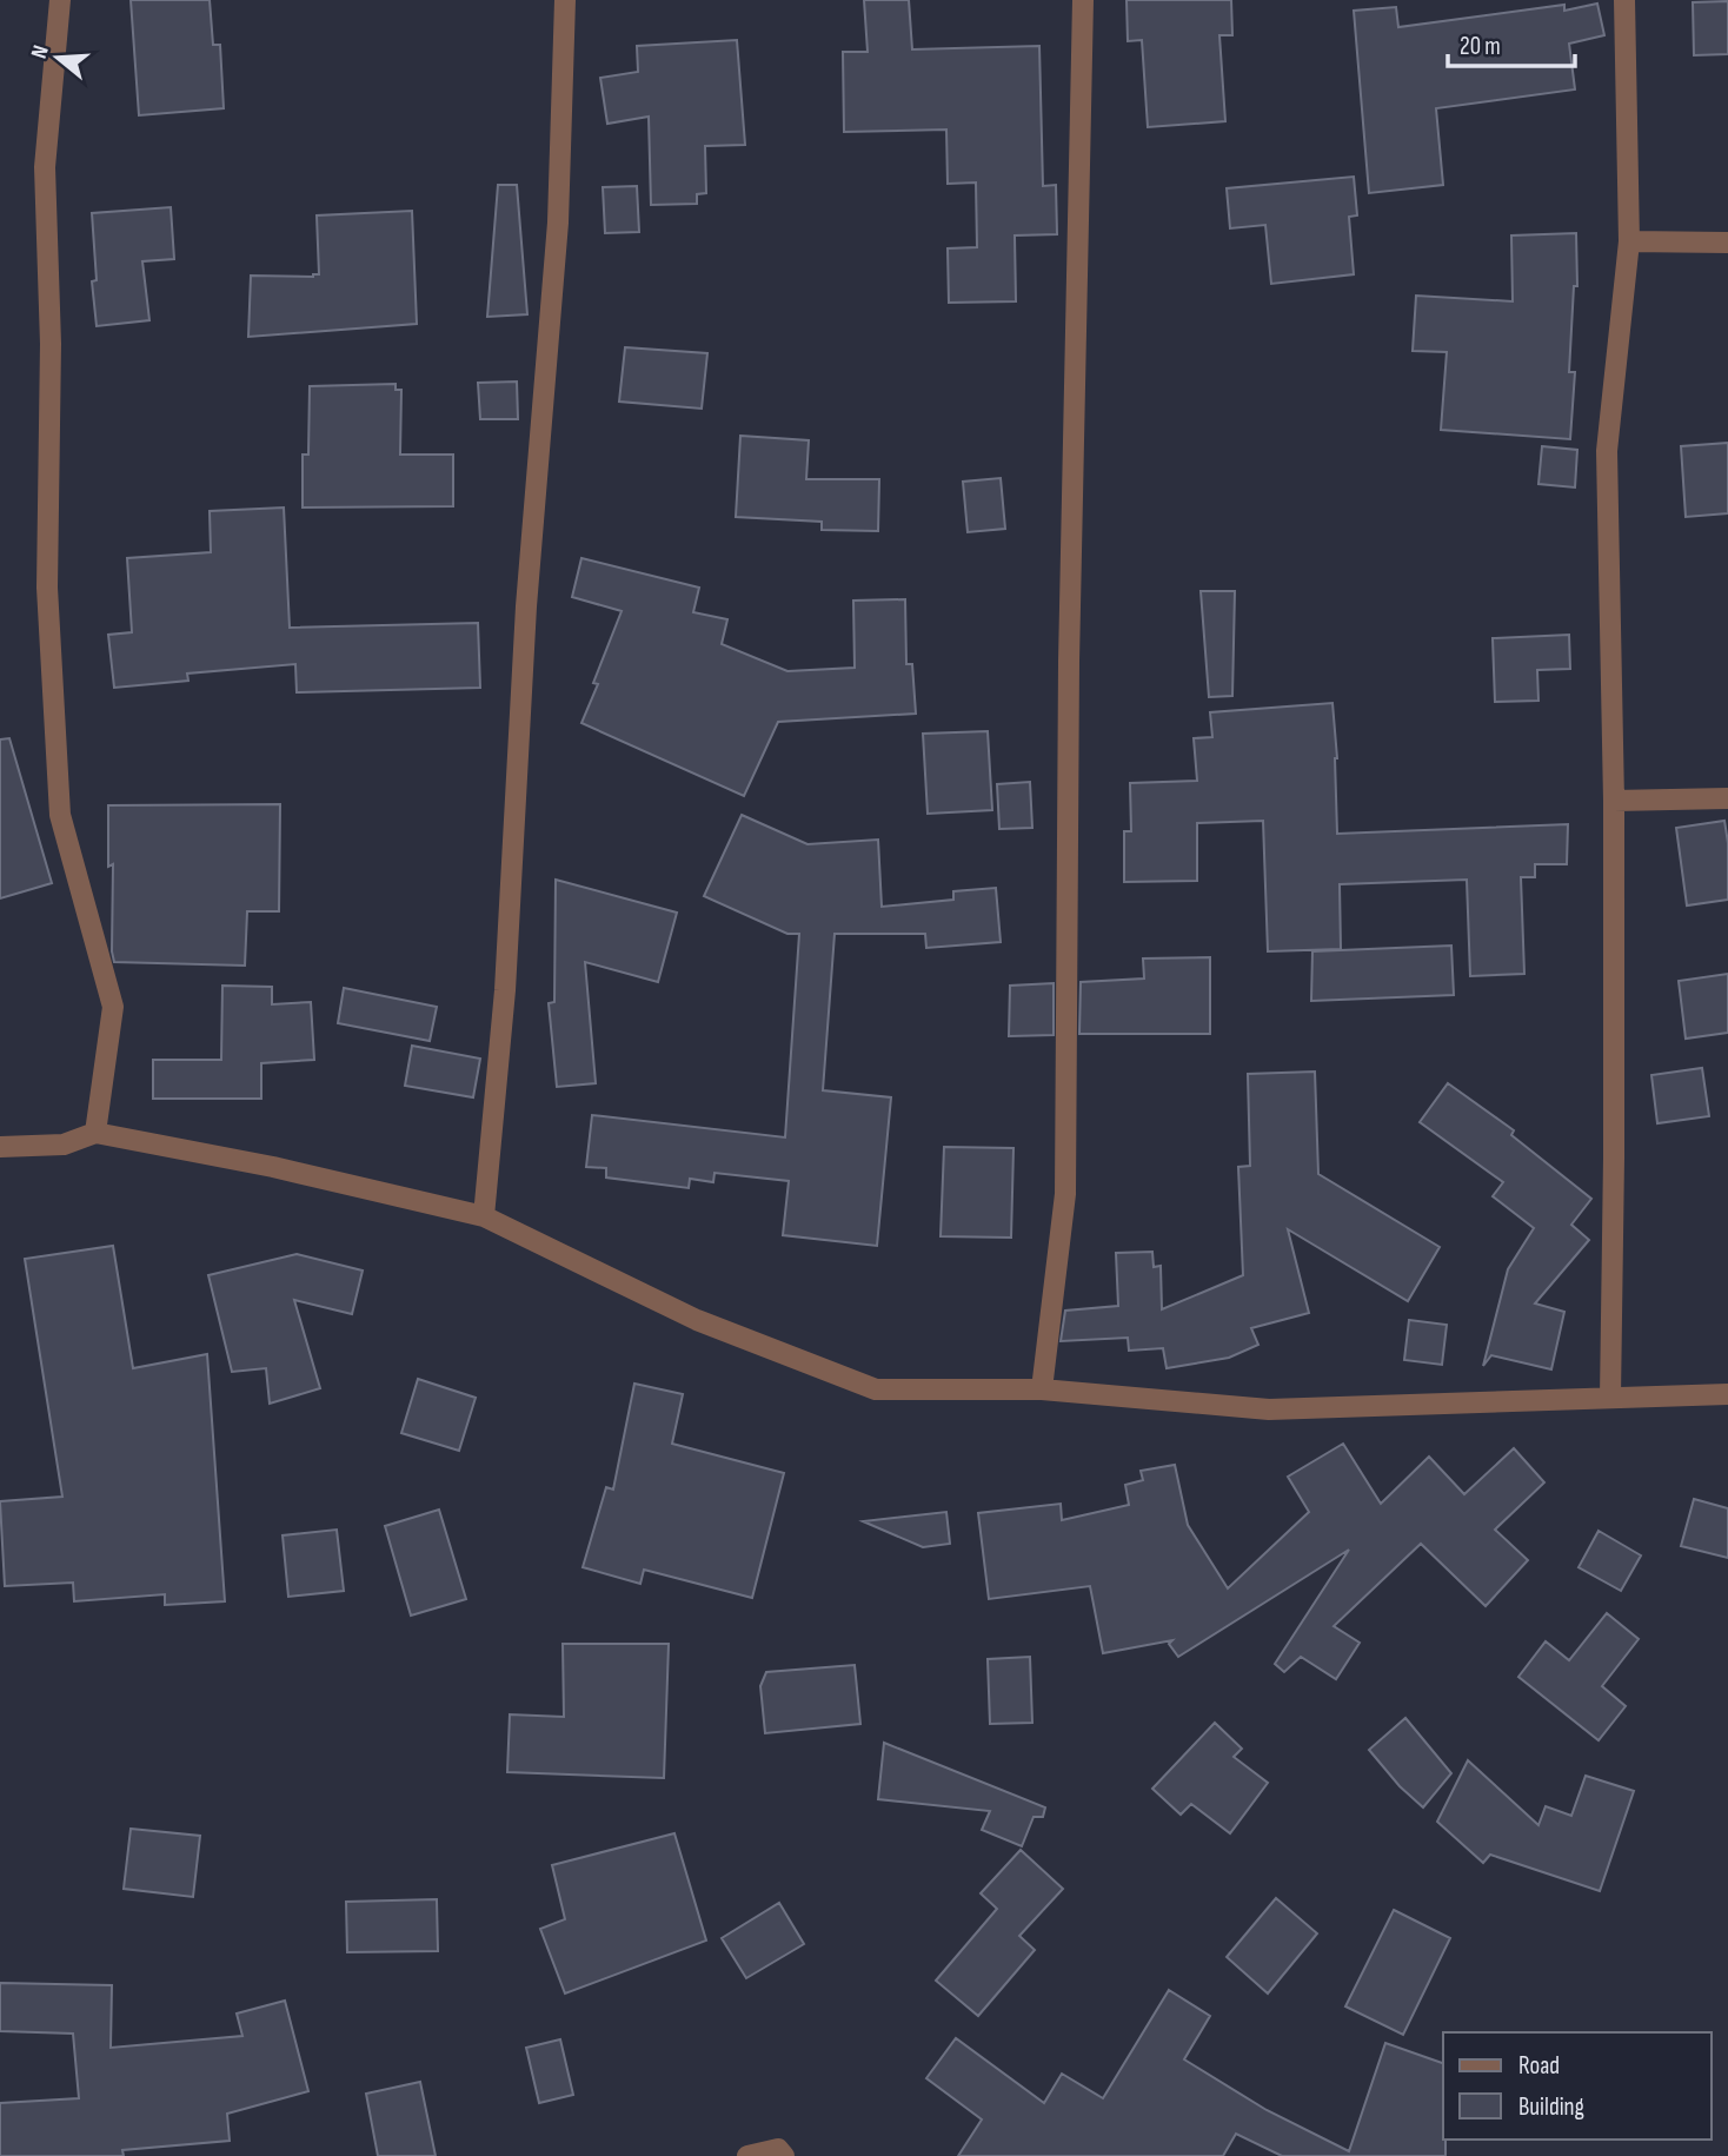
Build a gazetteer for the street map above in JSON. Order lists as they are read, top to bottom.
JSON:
{
  "legend": ["Road", "Building"],
  "scale_bar": "20 m",
  "north": "left"
}
